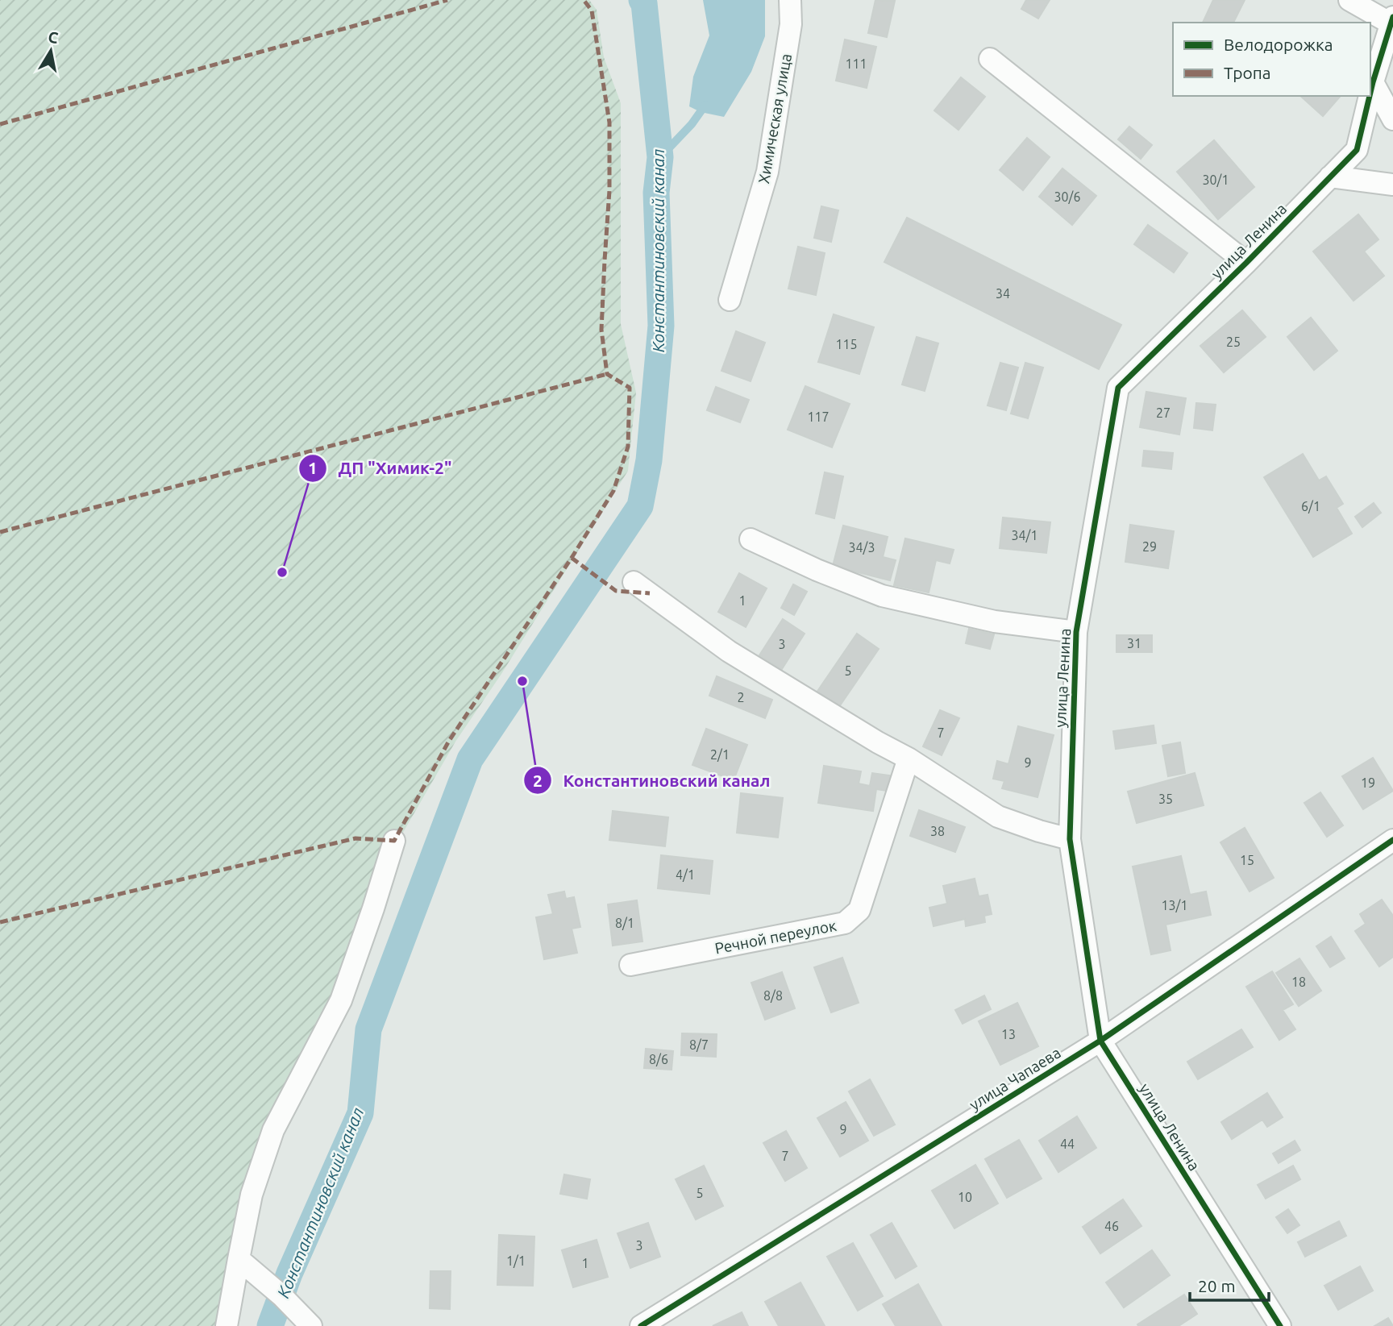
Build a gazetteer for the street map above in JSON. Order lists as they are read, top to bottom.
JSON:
{
  "streets": {
    "street": [
      "Химическая улица",
      "улица Ленина",
      "Речной переулок",
      "улица Чапаева"
    ]
  },
  "crossings": [
    ["улица Ленина", "улица Чапаева"]
  ],
  "water": ["Константиновский канал"],
  "places": ["ДП \"Химик-2\"", "Константиновский канал"],
  "house_numbers": [
    "111",
    "30/1",
    "30/6",
    "34",
    "25",
    "115",
    "27",
    "117",
    "6/1",
    "34/1",
    "29",
    "34/3",
    "1",
    "31",
    "3",
    "5",
    "2",
    "7",
    "2/1",
    "9",
    "19",
    "35",
    "38",
    "15",
    "4/1",
    "13/1",
    "8/1",
    "18",
    "8/8",
    "13",
    "8/7",
    "8/6",
    "9",
    "44",
    "7",
    "5",
    "10",
    "46",
    "3",
    "1/1",
    "1"
  ],
  "legend": ["Велодорожка", "Тропа"],
  "scale_bar": "20 m",
  "north": "top"
}
